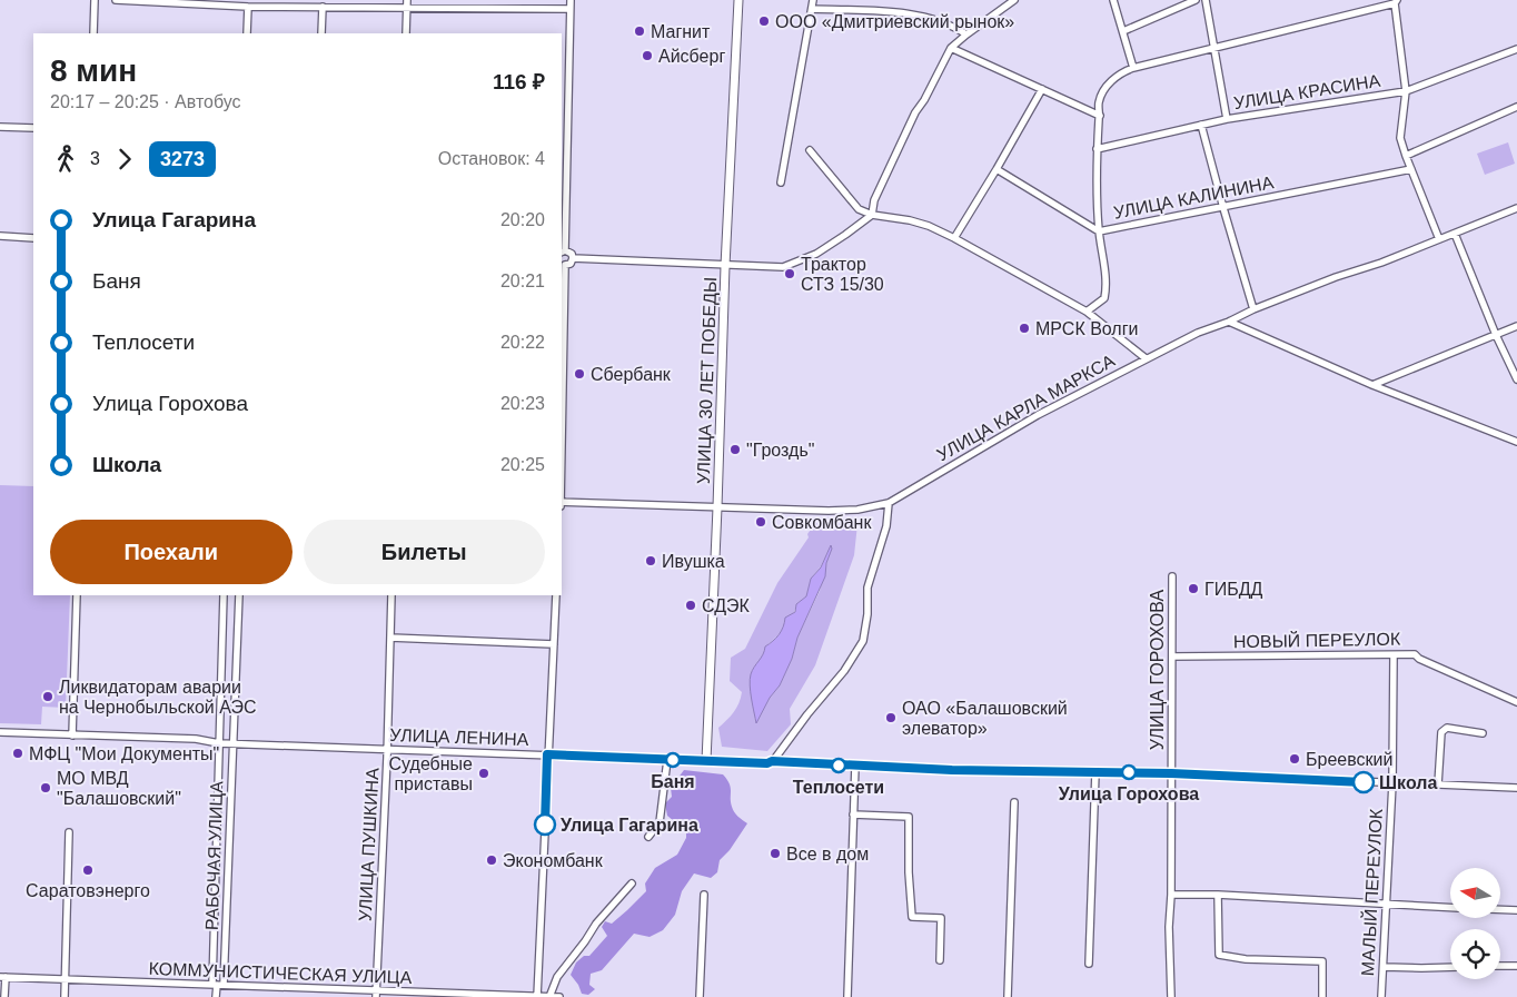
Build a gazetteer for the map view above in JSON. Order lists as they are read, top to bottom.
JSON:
{
  "streets": {
    "main road": ["УЛИЦА 30 ЛЕТ ПОБЕДЫ"],
    "street": [
      "УЛИЦА КРАСИНА",
      "УЛИЦА КАЛИНИНА",
      "УЛИЦА КАРЛА МАРКСА",
      "НОВЫЙ ПЕРЕУЛОК",
      "УЛИЦА ГОРОХОВА",
      "УЛИЦА ЛЕНИНА",
      "УЛИЦА ПУШКИНА",
      "РАБОЧАЯ УЛИЦА",
      "МАЛЫЙ ПЕРЕУЛОК",
      "КОММУНИСТИЧЕСКАЯ УЛИЦА"
    ]
  },
  "crossings": [
    ["УЛИЦА 30 ЛЕТ ПОБЕДЫ", "УЛИЦА КАРЛА МАРКСА"],
    ["УЛИЦА 30 ЛЕТ ПОБЕДЫ", "УЛИЦА ЛЕНИНА"],
    ["НОВЫЙ ПЕРЕУЛОК", "УЛИЦА ГОРОХОВА"],
    ["НОВЫЙ ПЕРЕУЛОК", "МАЛЫЙ ПЕРЕУЛОК"],
    ["УЛИЦА ГОРОХОВА", "УЛИЦА ЛЕНИНА"],
    ["УЛИЦА ЛЕНИНА", "УЛИЦА ПУШКИНА"],
    ["УЛИЦА ЛЕНИНА", "РАБОЧАЯ УЛИЦА"],
    ["УЛИЦА ЛЕНИНА", "МАЛЫЙ ПЕРЕУЛОК"],
    ["УЛИЦА ПУШКИНА", "КОММУНИСТИЧЕСКАЯ УЛИЦА"],
    ["РАБОЧАЯ УЛИЦА", "КОММУНИСТИЧЕСКАЯ УЛИЦА"]
  ],
  "places": [
    "ООО «Дмитриевский рынок»",
    "Магнит",
    "Айсберг",
    "Трактор СТЗ 15/30",
    "МРСК Волги",
    "Сбербанк",
    "\"Гроздь\"",
    "Совкомбанк",
    "Ивушка",
    "ГИБДД",
    "СДЭК",
    "Ликвидаторам аварии на Чернобыльской АЭС",
    "ОАО «Балашовский элеватор»",
    "МФЦ \"Мои Документы\"",
    "Бреевский",
    "Баня",
    "Теплосети",
    "Улица Горохова",
    "Судебные приставы",
    "Школа",
    "МО МВД \"Балашовский\"",
    "Улица Гагарина",
    "Все в дом",
    "Экономбанк",
    "Саратовэнерго"
  ],
  "lines": ["bus line 3273"],
  "north": "left",
  "page": {
    "heading": ["8 мин", "20:17 – 20:25 · Автобус", "116 ₽"],
    "legs": ["3", "3273", "Остановок: 4"],
    "list": [
      {
        "name": "Улица Гагарина",
        "value": "20:20"
      },
      {
        "name": "Баня",
        "value": "20:21"
      },
      {
        "name": "Теплосети",
        "value": "20:22"
      },
      {
        "name": "Улица Горохова",
        "value": "20:23"
      },
      {
        "name": "Школа",
        "value": "20:25"
      }
    ],
    "buttons": ["Поехали", "Билеты"]
  }
}
